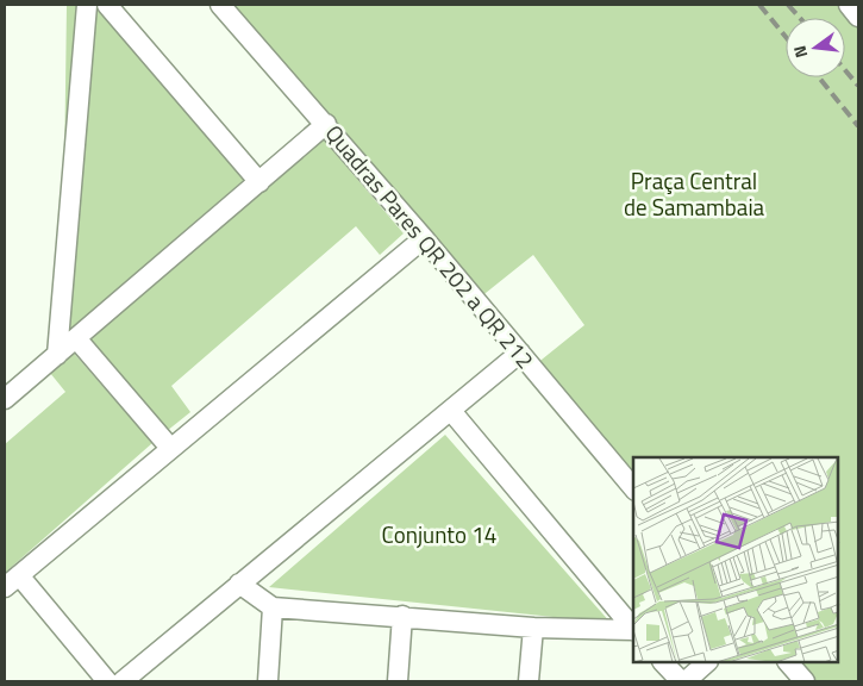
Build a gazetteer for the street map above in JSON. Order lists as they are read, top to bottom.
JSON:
{
  "streets": {
    "street": ["Quadras Pares QR 202 a QR 212"]
  },
  "parks": ["Praça Central de Samambaia", "Conjunto 14"],
  "north": "left"
}
